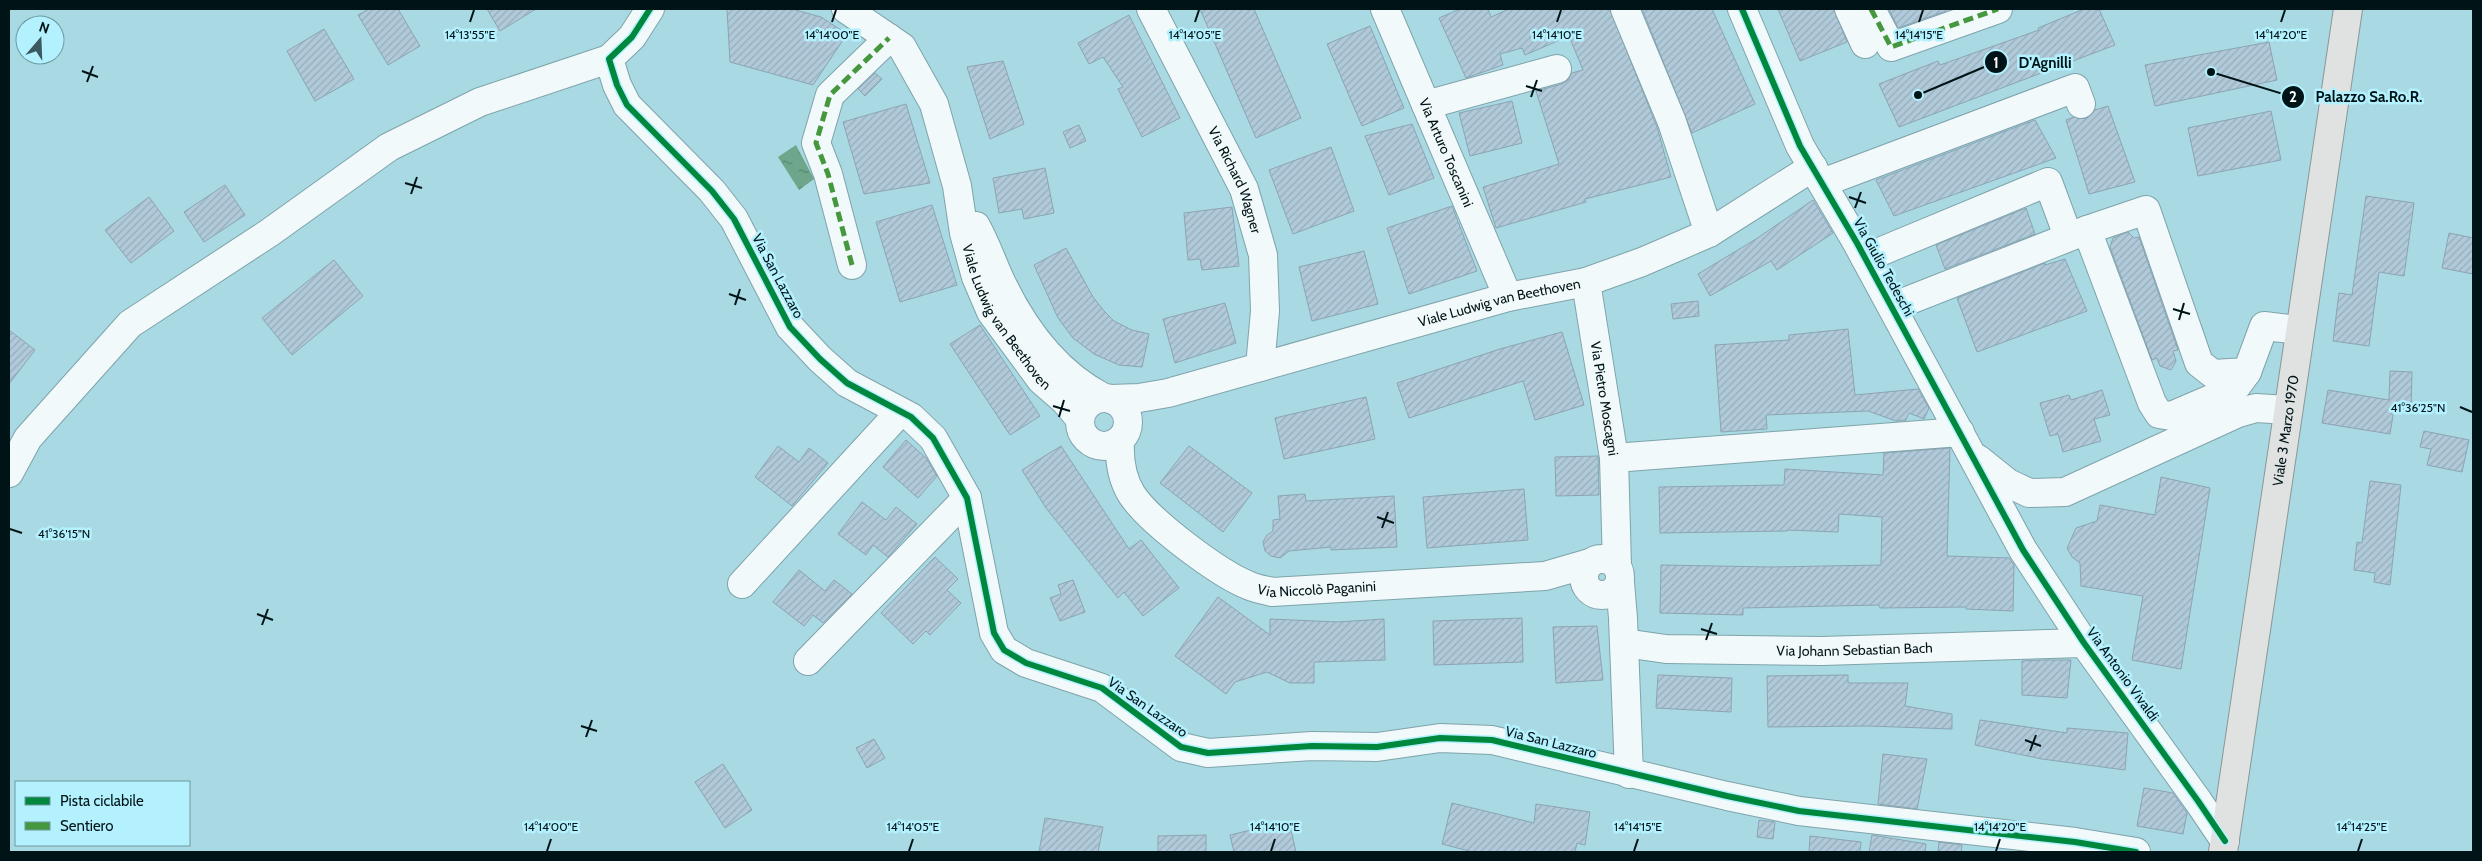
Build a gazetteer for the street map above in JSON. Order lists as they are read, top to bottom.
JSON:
{
  "streets": {
    "main road": ["Viale 3 Marzo 1970"],
    "street": [
      "Via Arturo Toscanini",
      "Via Richard Wagner",
      "Via Giulio Tedeschi",
      "Via San Lazzaro",
      "Viale Ludwig van Beethoven",
      "Via Pietro Moscagni",
      "Via Niccolò Paganini",
      "Via Johann Sebastian Bach",
      "Via Antonio Vivaldi"
    ]
  },
  "crossings": [
    ["Via Arturo Toscanini", "Viale Ludwig van Beethoven"],
    ["Via Richard Wagner", "Viale Ludwig van Beethoven"],
    ["Via Giulio Tedeschi", "Viale Ludwig van Beethoven"],
    ["Via Giulio Tedeschi", "Viale 3 Marzo 1970"],
    ["Via Giulio Tedeschi", "Via Antonio Vivaldi"],
    ["Viale Ludwig van Beethoven", "Via Pietro Moscagni"],
    ["Viale Ludwig van Beethoven", "Via Niccolò Paganini"],
    ["Via Pietro Moscagni", "Via Niccolò Paganini"],
    ["Viale 3 Marzo 1970", "Via Antonio Vivaldi"],
    ["Via Johann Sebastian Bach", "Via Antonio Vivaldi"]
  ],
  "places": ["Palazzo Sa.Ro.R.", "D'Agnilli"],
  "legend": ["Pista ciclabile", "Sentiero"],
  "north": "top",
  "coordinates": [
    "14°14'20\"E",
    "14°13'55\"E",
    "14°14'00\"E",
    "14°14'05\"E",
    "14°14'10\"E",
    "14°14'15\"E",
    "41°36'25\"N",
    "41°36'15\"N",
    "14°14'25\"E"
  ]
}
